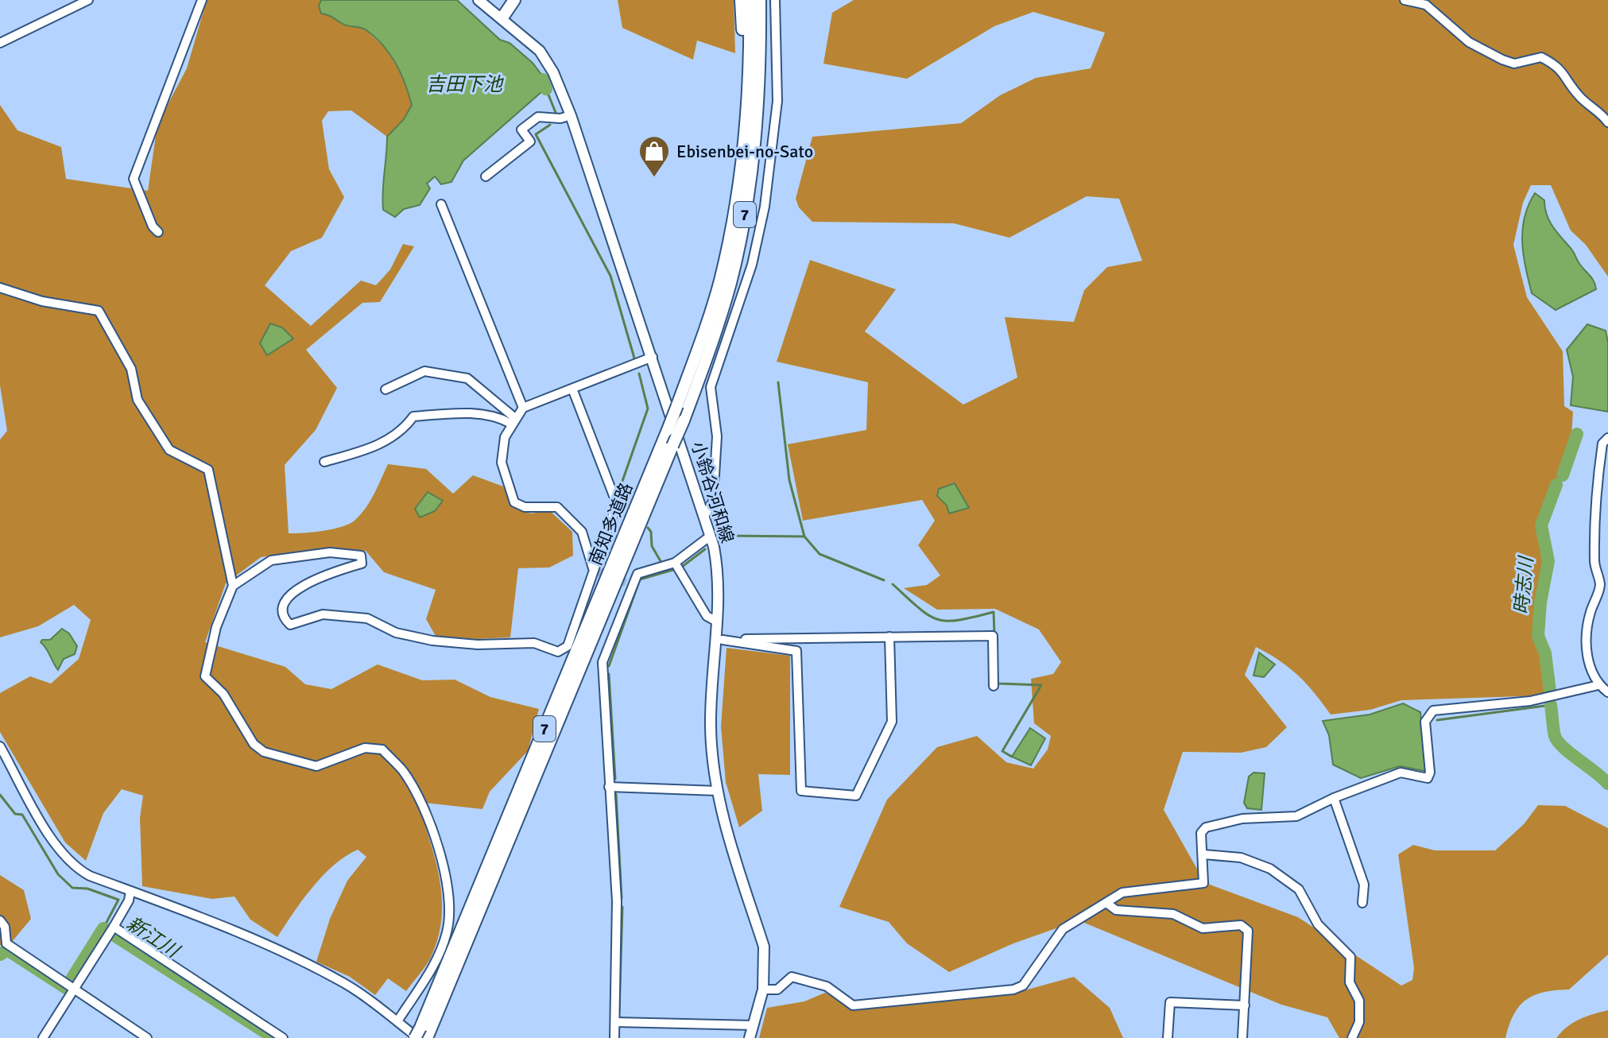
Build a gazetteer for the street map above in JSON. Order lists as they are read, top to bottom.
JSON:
{
  "streets": {
    "highway": ["7", "南知多道路"],
    "main road": ["小鈴谷河和線"]
  },
  "water": ["吉田下池", "時志川", "新江川"],
  "places": {
    "shop": ["Ebisenbei-no-Sato"]
  }
}
